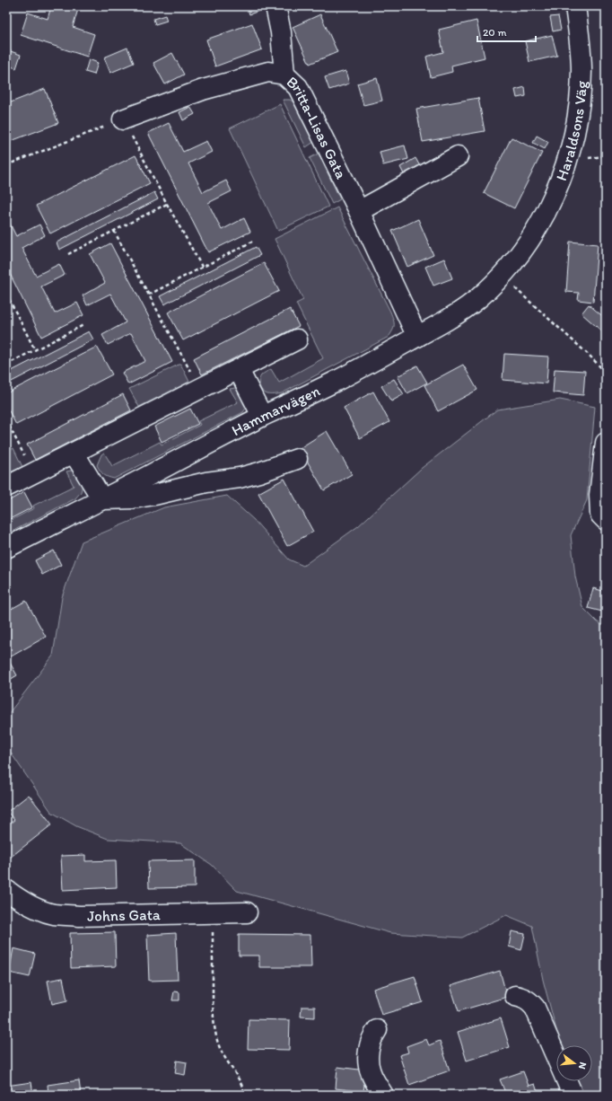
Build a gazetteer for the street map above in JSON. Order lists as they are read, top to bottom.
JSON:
{
  "streets": {
    "street": [
      "Britta-Lisas Gata",
      "Haraldsons Väg",
      "Hammarvägen",
      "Johns Gata"
    ]
  },
  "crossings": [
    ["Britta-Lisas Gata", "Hammarvägen"],
    ["Haraldsons Väg", "Hammarvägen"]
  ],
  "scale_bar": "20 m",
  "north": "right"
}
